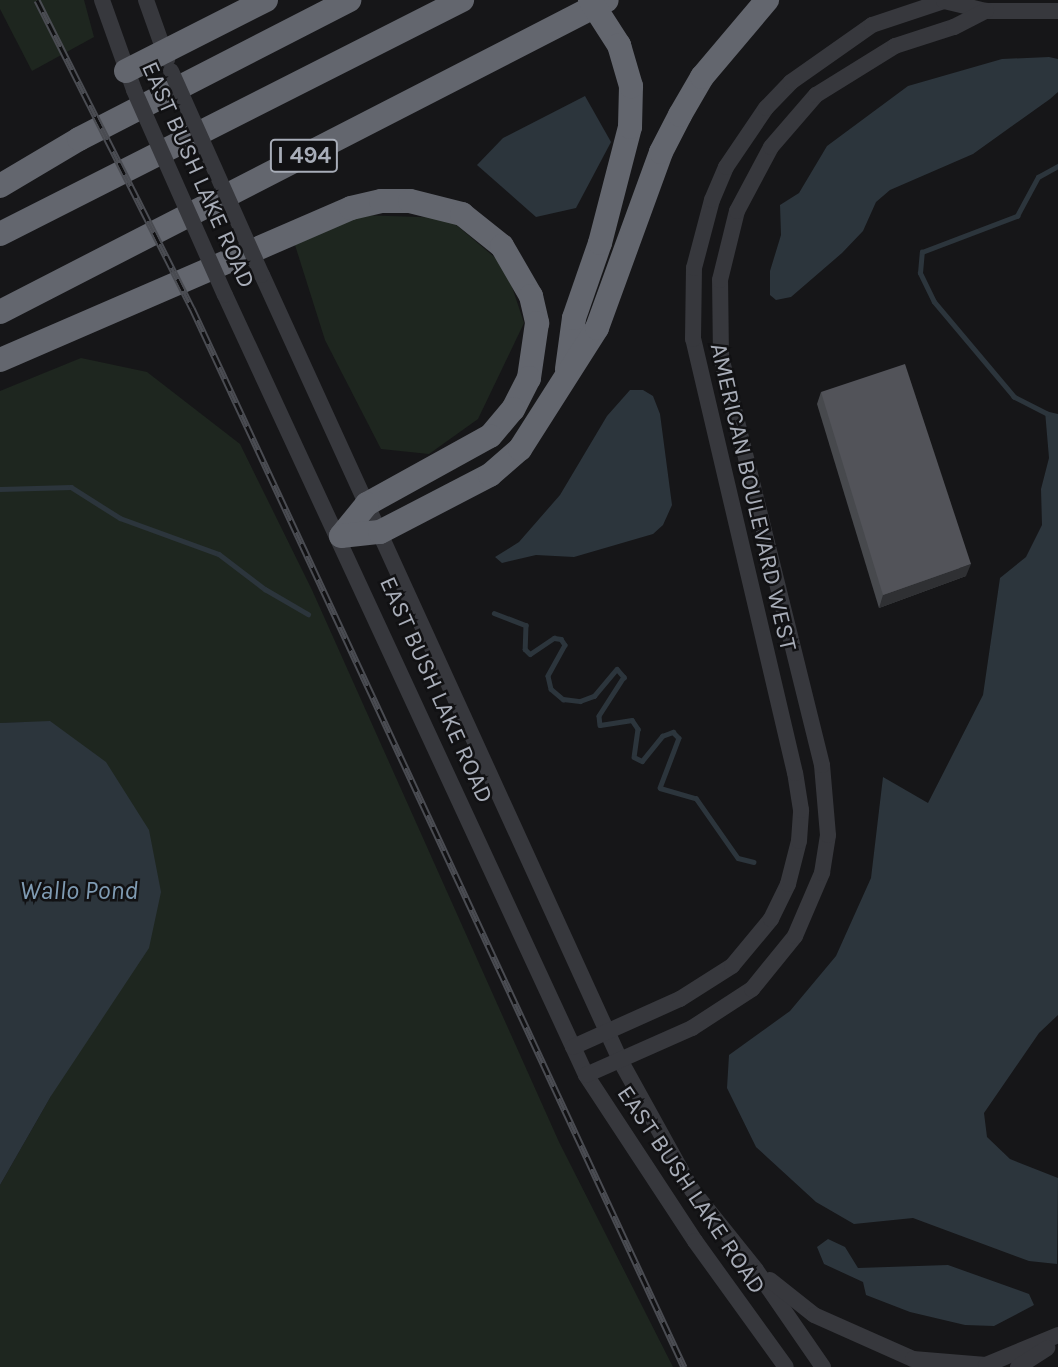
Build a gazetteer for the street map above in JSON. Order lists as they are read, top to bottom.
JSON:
{
  "streets": {
    "highway": ["I 494"],
    "street": ["EAST BUSH LAKE ROAD", "AMERICAN BOULEVARD WEST"]
  },
  "crossings": [
    ["EAST BUSH LAKE ROAD", "AMERICAN BOULEVARD WEST"]
  ],
  "water": ["Wallo Pond"]
}
